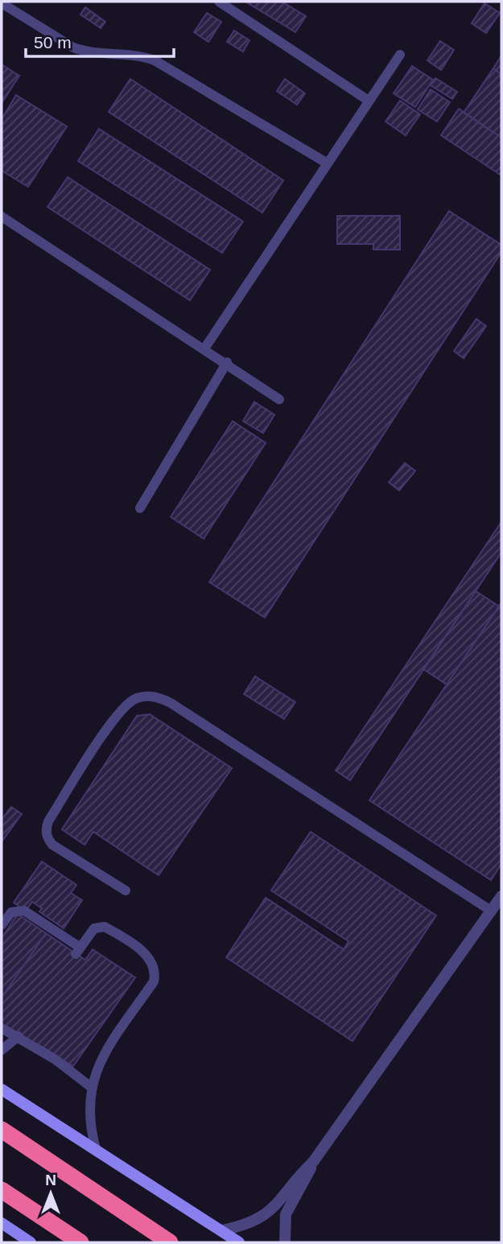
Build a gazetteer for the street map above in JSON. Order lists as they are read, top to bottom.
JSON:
{
  "scale_bar": "50 m",
  "north": "top"
}
